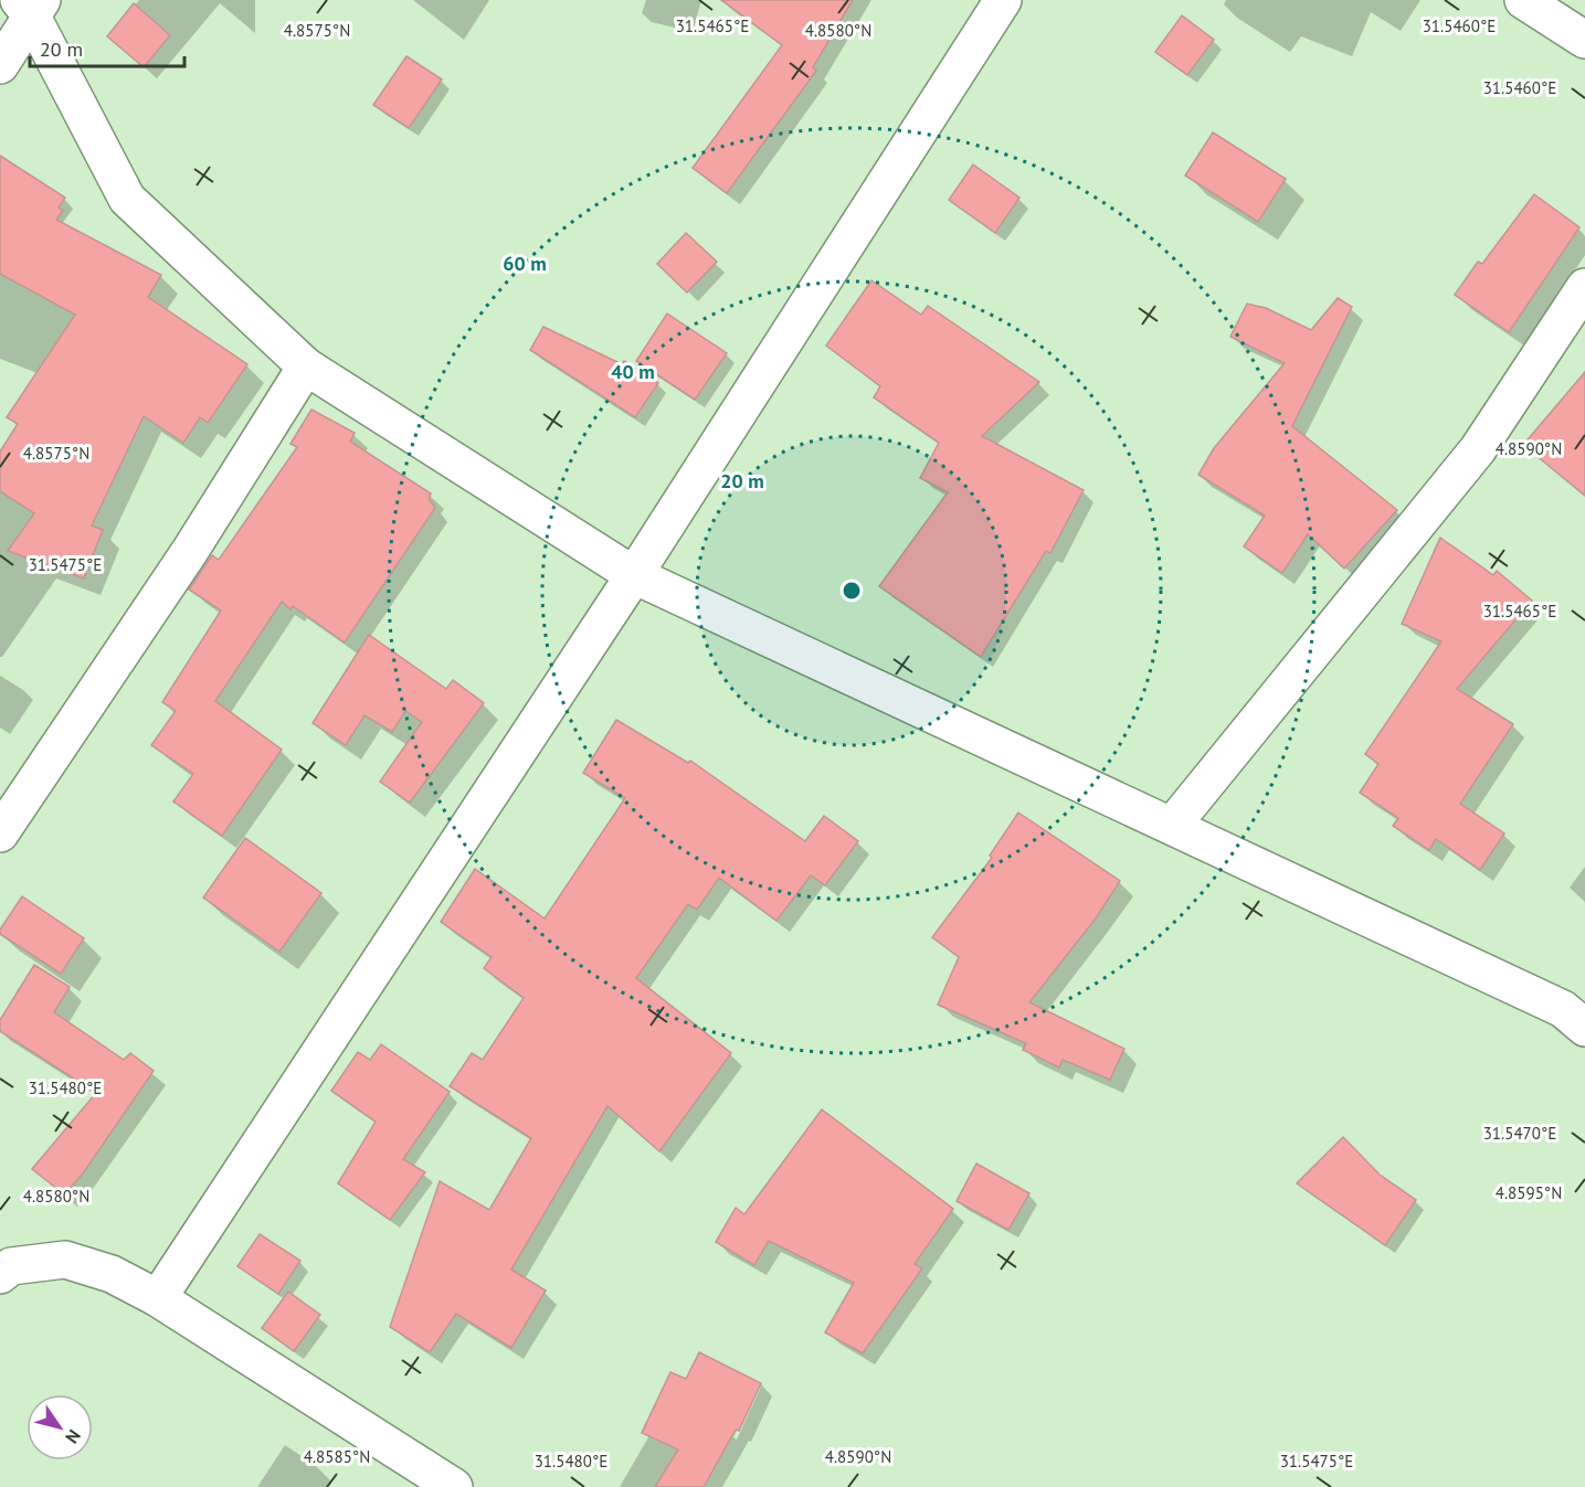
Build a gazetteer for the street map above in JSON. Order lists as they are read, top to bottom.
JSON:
{
  "scale_bar": "20 m",
  "north": "bottom right",
  "coordinates": [
    "31.5465°E",
    "31.5460°E",
    "4.8575°N",
    "4.8580°N",
    "4.8590°N",
    "31.5475°E",
    "31.5480°E",
    "31.5470°E",
    "4.8595°N",
    "4.8585°N"
  ],
  "rings": ["60 m", "40 m", "20 m"]
}
